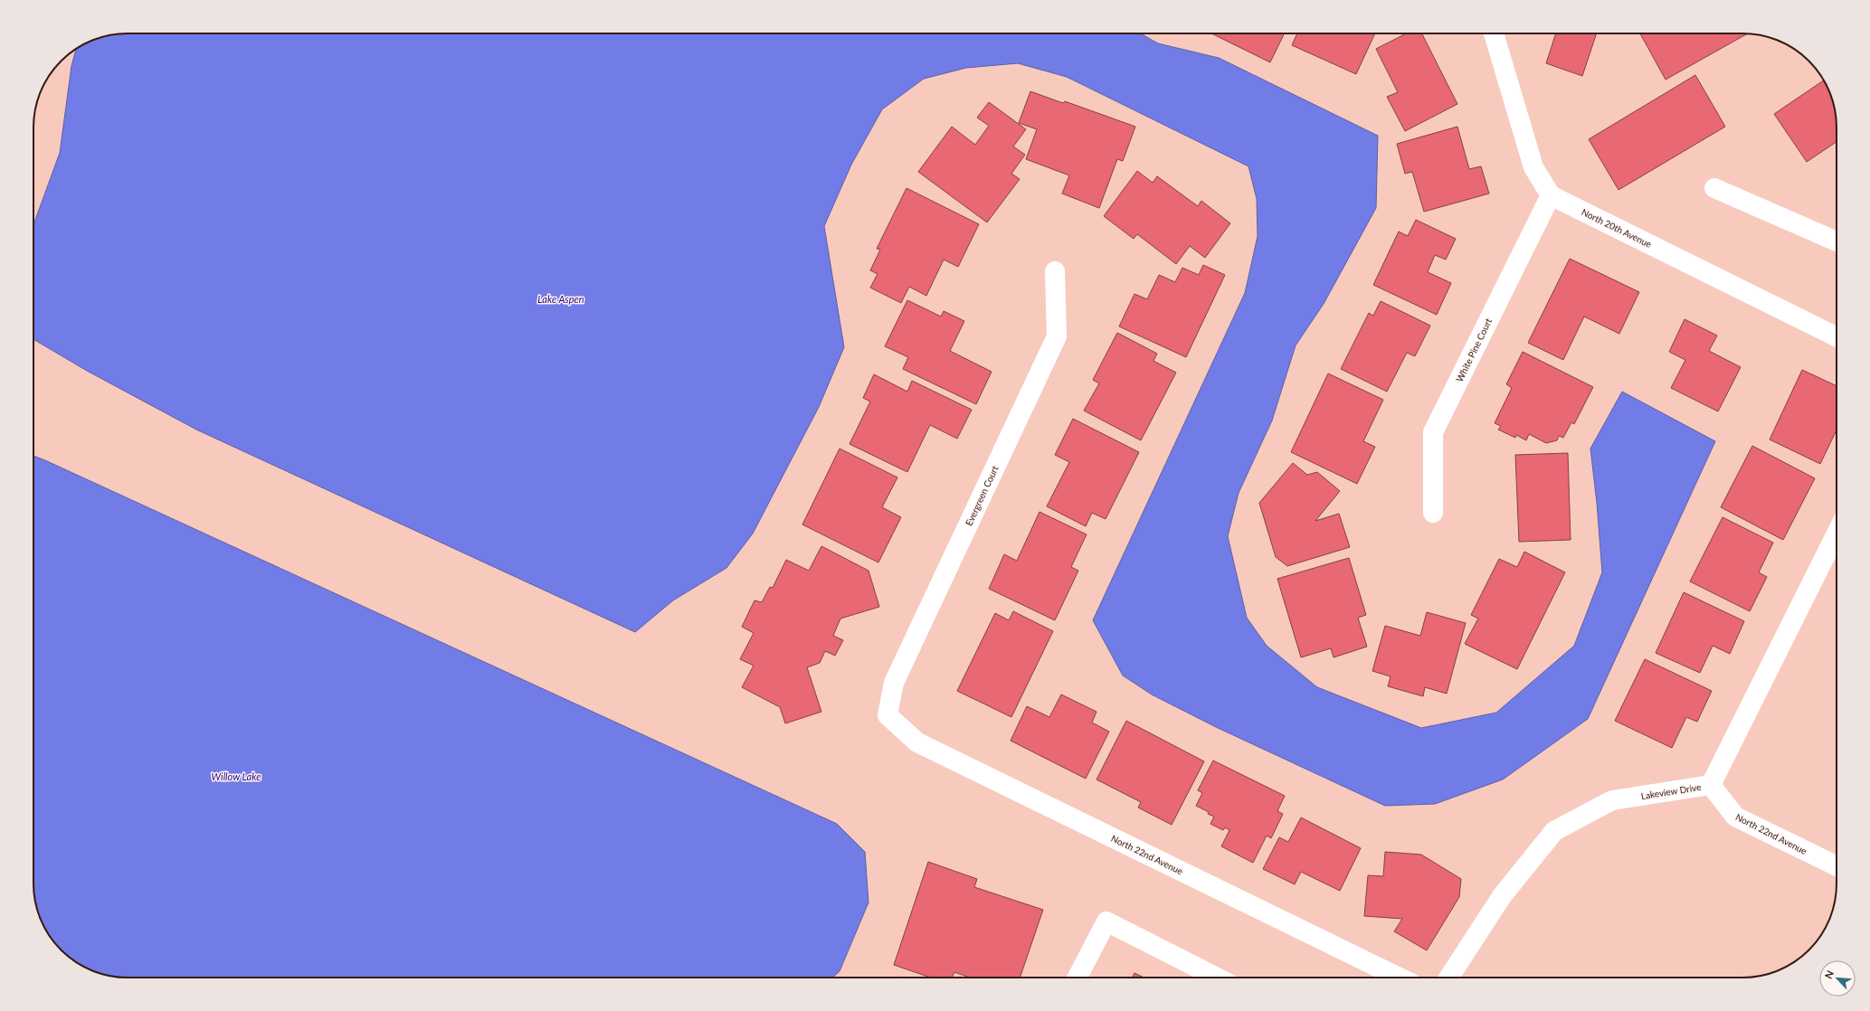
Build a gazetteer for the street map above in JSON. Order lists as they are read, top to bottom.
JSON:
{
  "streets": {
    "street": [
      "North 20th Avenue",
      "White Pine Court",
      "Evergreen Court",
      "Lakeview Drive",
      "North 22nd Avenue"
    ]
  },
  "crossings": [
    ["North 20th Avenue", "White Pine Court"],
    ["Evergreen Court", "North 22nd Avenue"],
    ["Lakeview Drive", "North 22nd Avenue"]
  ],
  "water": ["Lake Aspen", "Willow Lake"],
  "north": "top left"
}
